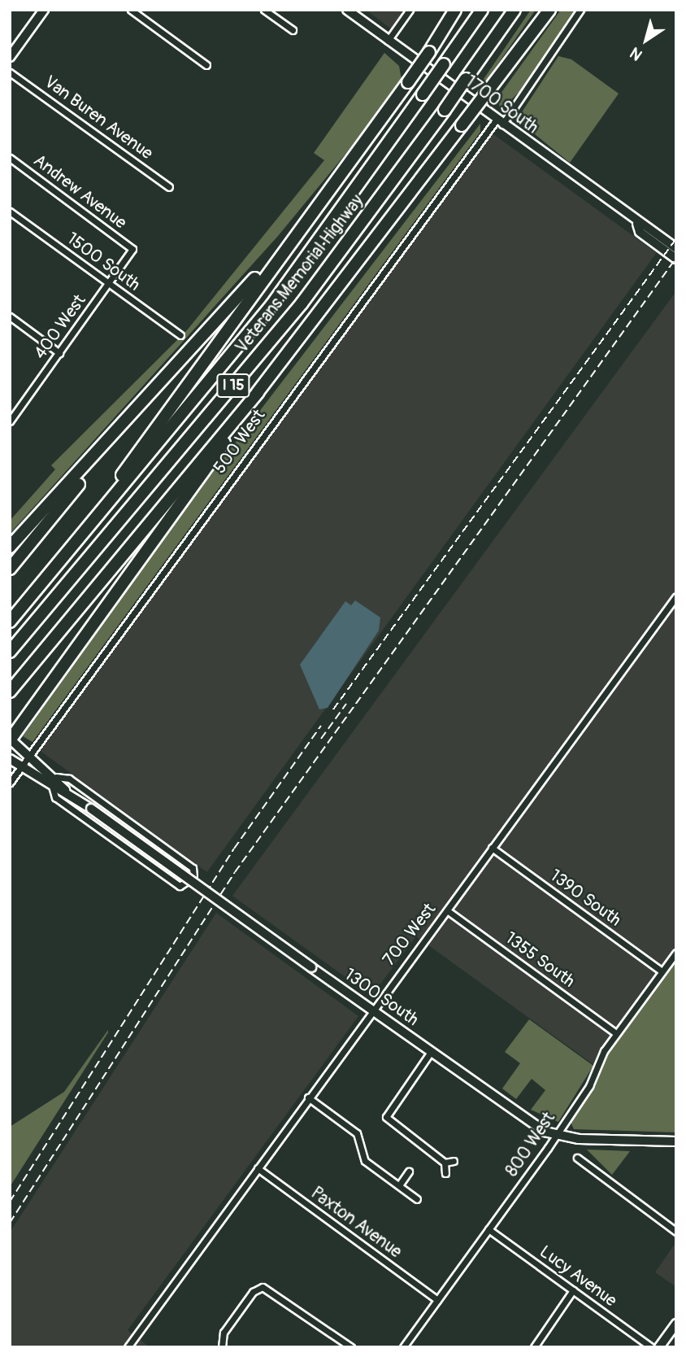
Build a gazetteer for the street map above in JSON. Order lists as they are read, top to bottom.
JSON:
{
  "streets": {
    "highway": ["Veterans Memorial Highway", "I 15"],
    "main road": ["1700 South", "1300 South"],
    "street": [
      "Van Buren Avenue",
      "Andrew Avenue",
      "1500 South",
      "400 West",
      "500 West",
      "1390 South",
      "700 West",
      "1355 South",
      "800 West",
      "Paxton Avenue",
      "Lucy Avenue"
    ]
  },
  "crossings": [
    ["1700 South", "500 West"],
    ["Andrew Avenue", "400 West"],
    ["1500 South", "400 West"],
    ["500 West", "1300 South"],
    ["1390 South", "700 West"],
    ["1390 South", "800 West"],
    ["700 West", "1355 South"],
    ["700 West", "1300 South"],
    ["700 West", "Paxton Avenue"],
    ["1355 South", "800 West"],
    ["1300 South", "800 West"],
    ["800 West", "Paxton Avenue"],
    ["800 West", "Lucy Avenue"]
  ],
  "north": "bottom left"
}
